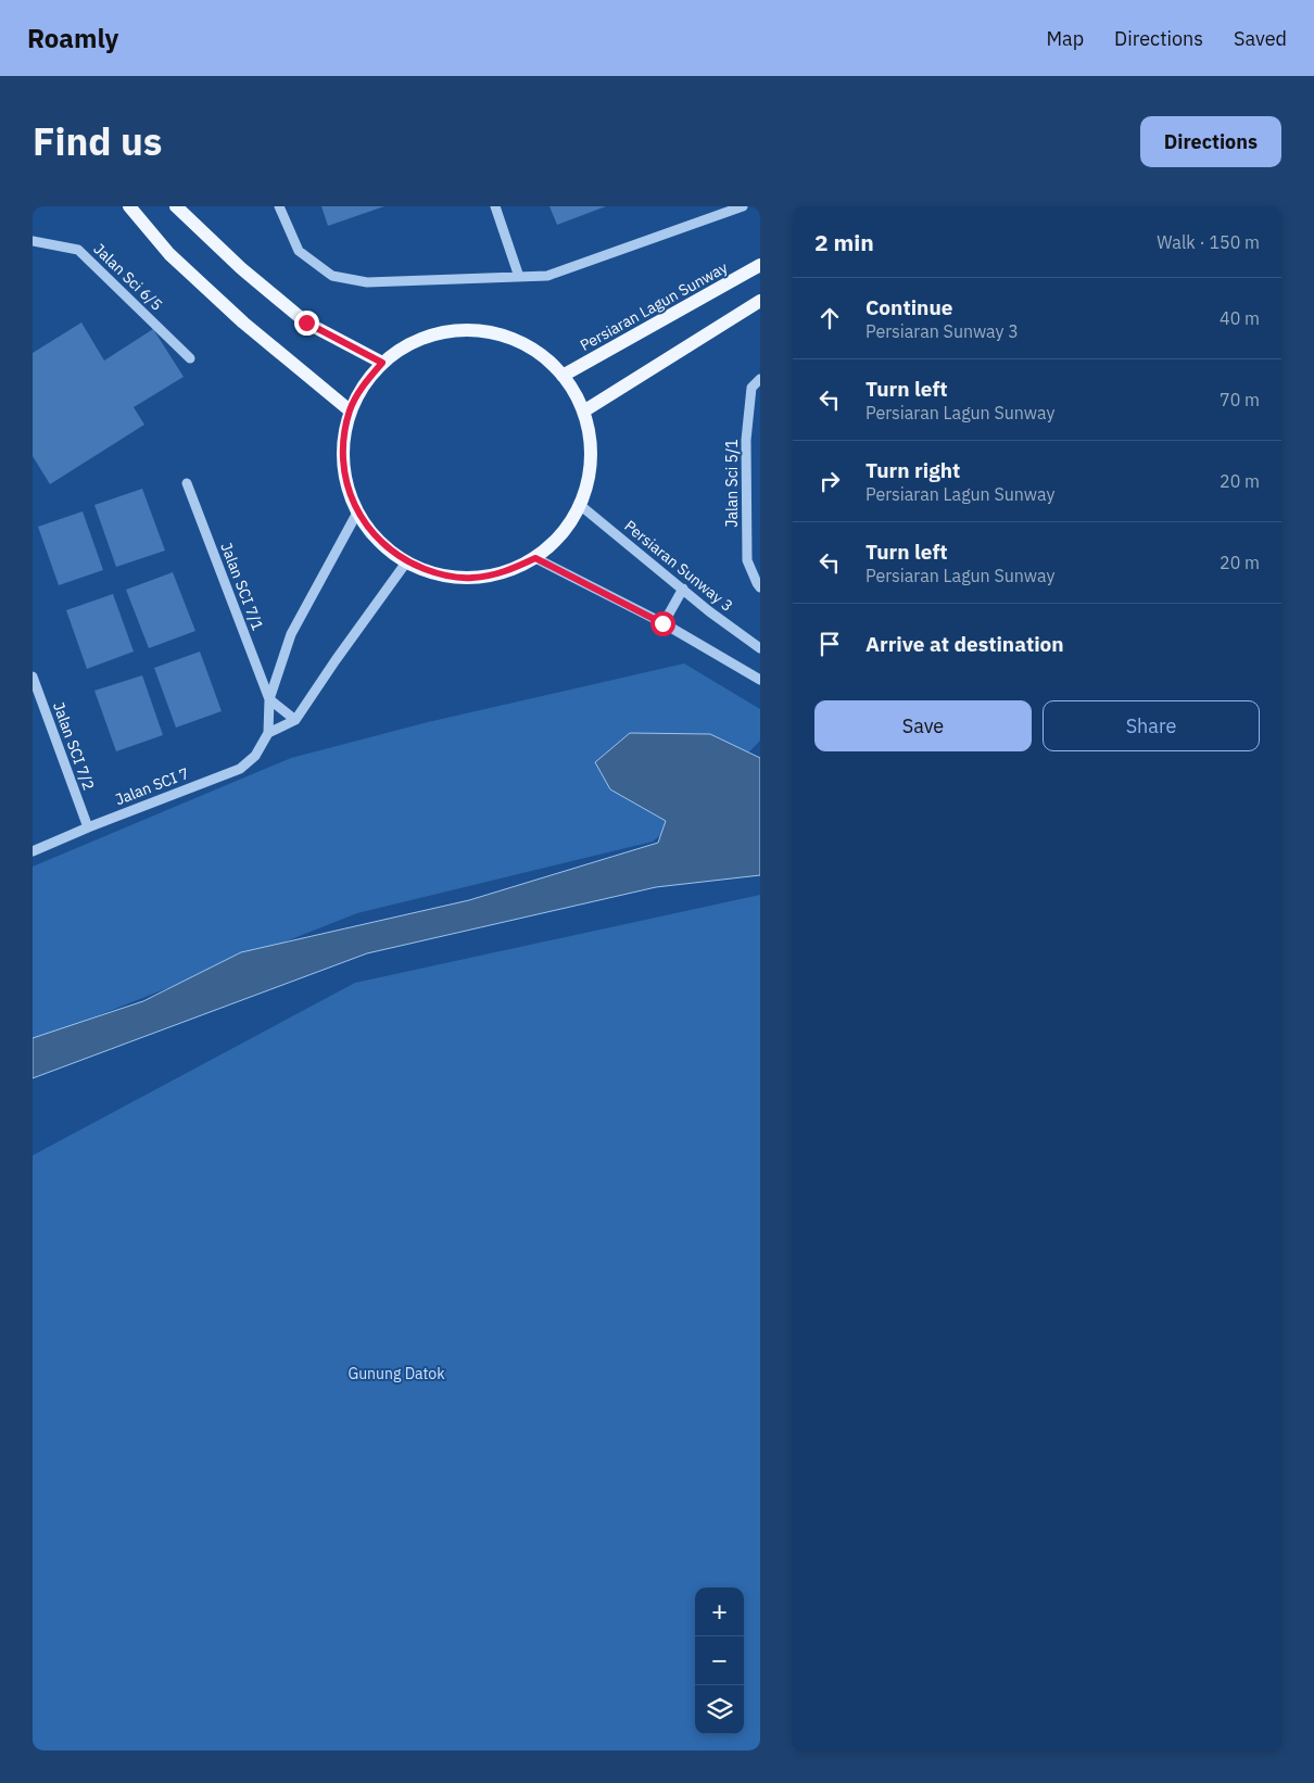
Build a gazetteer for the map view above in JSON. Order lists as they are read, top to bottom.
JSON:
{
  "streets": {
    "main road": ["Persiaran Lagun Sunway"],
    "street": [
      "Jalan Sci 6/5",
      "Jalan Sci 5/1",
      "Persiaran Sunway 3",
      "Jalan SCI 7/1",
      "Jalan SCI 7/2",
      "Jalan SCI 7"
    ]
  },
  "crossings": [
    ["Jalan SCI 7/2", "Jalan SCI 7"]
  ],
  "parks": ["Gunung Datok"],
  "page": {
    "header": "Roamly",
    "nav": ["Map", "Directions", "Saved"],
    "title": "Find us",
    "buttons": [
      "Directions",
      ["Save", "Share"]
    ],
    "heading": ["2 min", "Walk · 150 m"],
    "list": [
      ["Continue", "Persiaran Sunway 3", "40 m"],
      ["Turn left", "Persiaran Lagun Sunway", "70 m"],
      ["Turn right", "Persiaran Lagun Sunway", "20 m"],
      ["Turn left", "Persiaran Lagun Sunway", "20 m"],
      "Arrive at destination"
    ],
    "map_buttons": ["+", "−"]
  }
}
